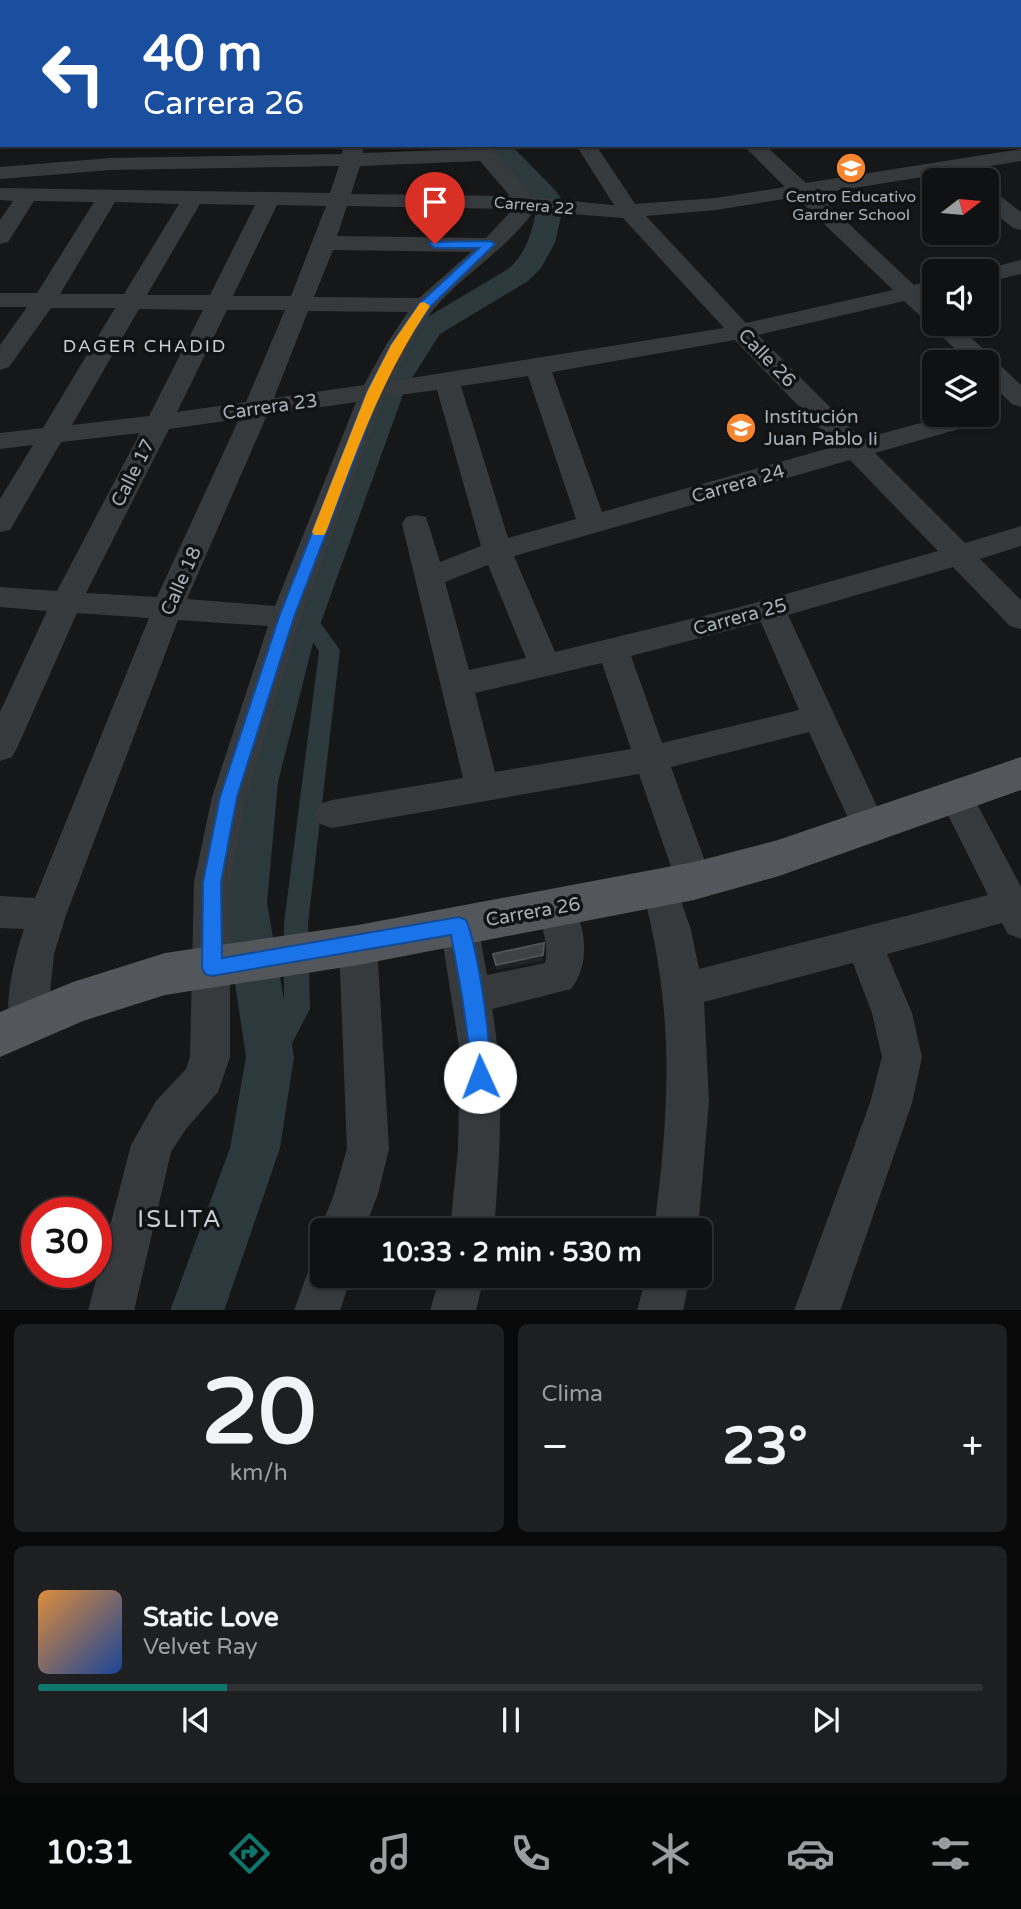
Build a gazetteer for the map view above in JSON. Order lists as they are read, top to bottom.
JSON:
{
  "streets": {
    "main road": ["Carrera 26"],
    "street": [
      "Carrera 22",
      "Calle 26",
      "Carrera 23",
      "Calle 17",
      "Carrera 24",
      "Calle 18",
      "Carrera 25"
    ]
  },
  "crossings": [
    ["Carrera 22", "Calle 26"],
    ["Carrera 22", "Calle 17"],
    ["Carrera 22", "Calle 18"],
    ["Calle 26", "Carrera 23"],
    ["Calle 26", "Carrera 24"],
    ["Calle 26", "Carrera 25"],
    ["Carrera 23", "Calle 17"],
    ["Carrera 23", "Calle 18"],
    ["Calle 18", "Carrera 26"]
  ],
  "districts": ["DAGER CHADID", "ISLITA"],
  "places": {
    "school or university": ["Centro Educativo Gardner School", "Institución Juan Pablo Ii"]
  },
  "north": "right",
  "page": {
    "turn": ["40 m", "Carrera 26"],
    "limit": "30",
    "trip": "10:33 · 2 min · 530 m",
    "tile": [
      ["20", "km/h"],
      "Clima"
    ],
    "heat": ["−", "23°", "+"],
    "song": ["Static Love", "Velvet Ray"],
    "tabs": "10:31"
  }
}
